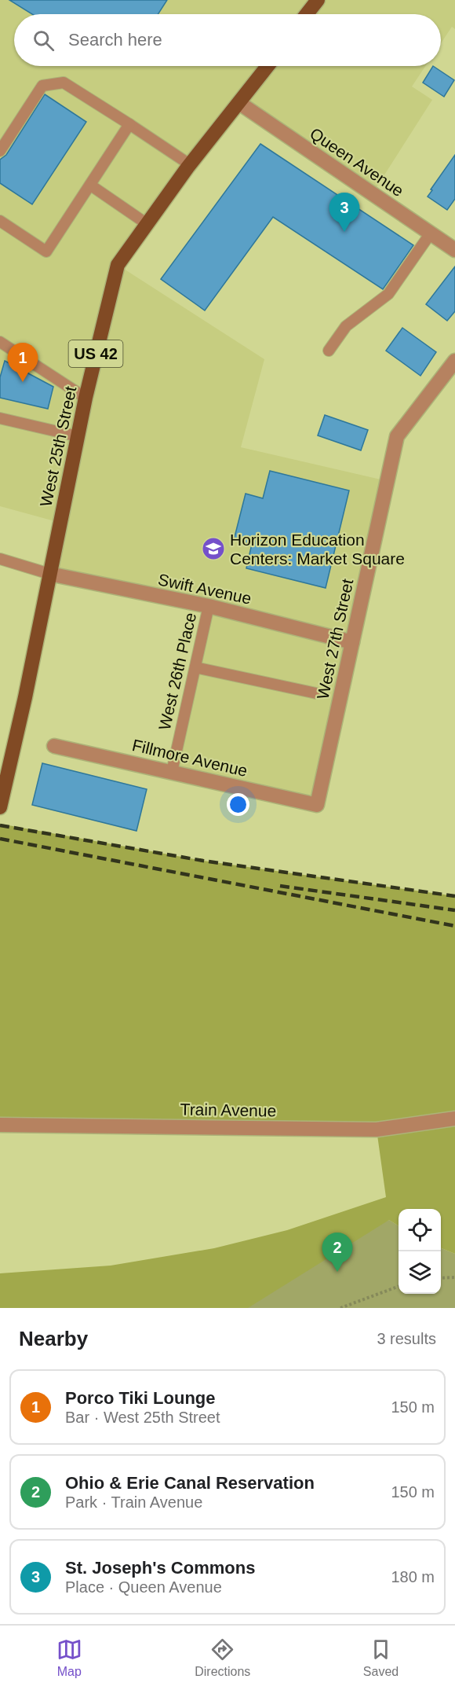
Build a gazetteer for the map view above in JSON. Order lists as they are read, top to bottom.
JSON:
{
  "streets": {
    "main road": ["US 42", "West 25th Street"],
    "street": [
      "Queen Avenue",
      "Swift Avenue",
      "West 27th Street",
      "Fillmore Avenue",
      "Train Avenue"
    ],
    "lane": ["West 26th Place"]
  },
  "crossings": [
    ["Queen Avenue", "West 25th Street"],
    ["West 25th Street", "Swift Avenue"],
    ["Swift Avenue", "West 27th Street"],
    ["Swift Avenue", "West 26th Place"],
    ["West 27th Street", "Fillmore Avenue"],
    ["West 26th Place", "Fillmore Avenue"]
  ],
  "places": {
    "school or university": ["Horizon Education Centers: Market Square"]
  },
  "page": {
    "search": "Search here",
    "pins": ["3", "1", "2"],
    "heading": ["Nearby", "3 results"],
    "list": [
      {
        "mark": "1",
        "name": "Porco Tiki Lounge",
        "note": "Bar · West 25th Street",
        "value": "150 m"
      },
      {
        "mark": "2",
        "name": "Ohio & Erie Canal Reservation",
        "note": "Park · Train Avenue",
        "value": "150 m"
      },
      {
        "mark": "3",
        "name": "St. Joseph's Commons",
        "note": "Place · Queen Avenue",
        "value": "180 m"
      }
    ],
    "nav": ["Map", "Directions", "Saved"]
  }
}
